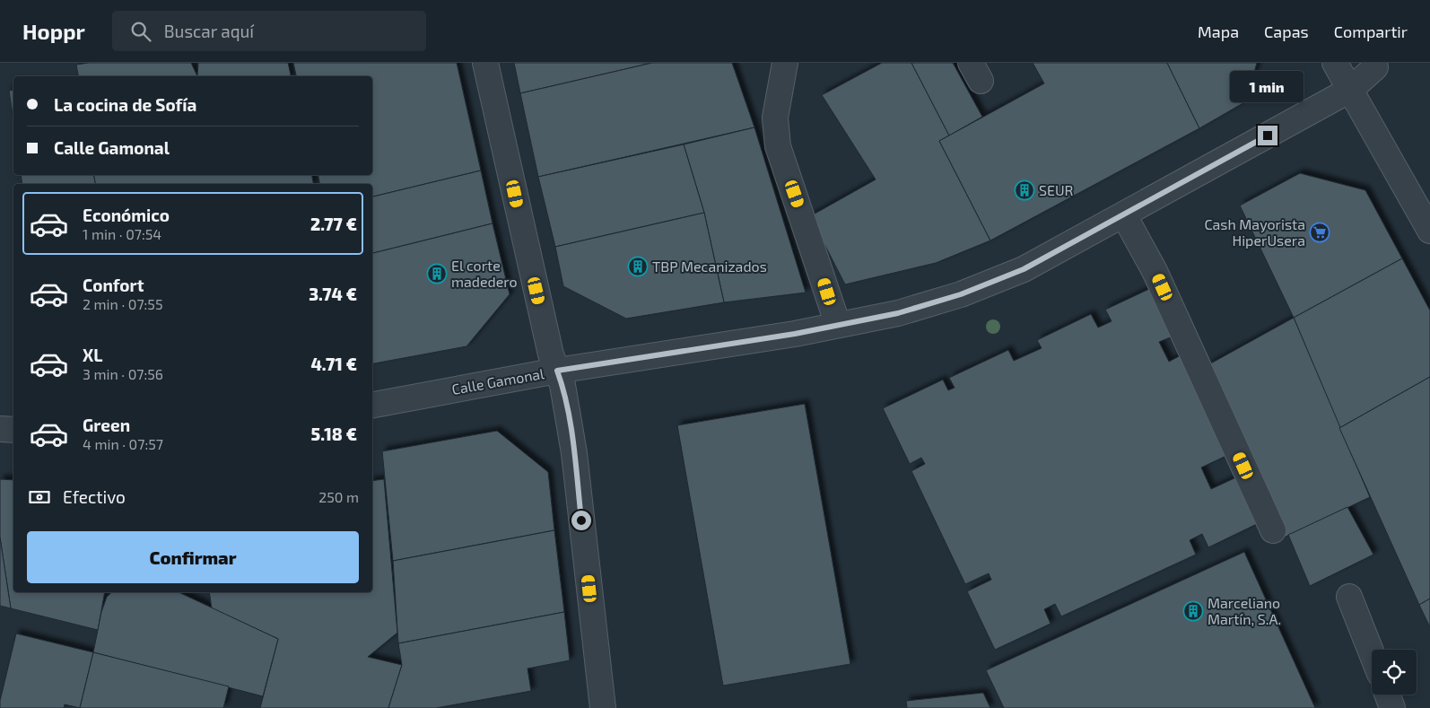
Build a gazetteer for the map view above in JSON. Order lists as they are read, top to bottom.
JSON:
{
  "streets": {
    "street": ["Calle Gamonal"]
  },
  "places": {
    "building": [
      "SEUR",
      "TBP Mecanizados",
      "El corte madedero",
      "Marceliano Martín, S.A."
    ],
    "supermarket": ["Cash Mayorista HiperUsera"]
  },
  "page": {
    "header": "Hoppr",
    "search": "Buscar aquí",
    "nav": ["Mapa", "Capas", "Compartir"],
    "bubble": "1 min",
    "banner": ["La cocina de Sofía", "Calle Gamonal"],
    "list": [
      {
        "name": "Económico",
        "note": "1 min · 07:54",
        "value": "2.77 €"
      },
      {
        "name": "Confort",
        "note": "2 min · 07:55",
        "value": "3.74 €"
      },
      {
        "name": "XL",
        "note": "3 min · 07:56",
        "value": "4.71 €"
      },
      {
        "name": "Green",
        "note": "4 min · 07:57",
        "value": "5.18 €"
      }
    ],
    "pay": ["Efectivo", "250 m"],
    "buttons": "Confirmar"
  }
}
